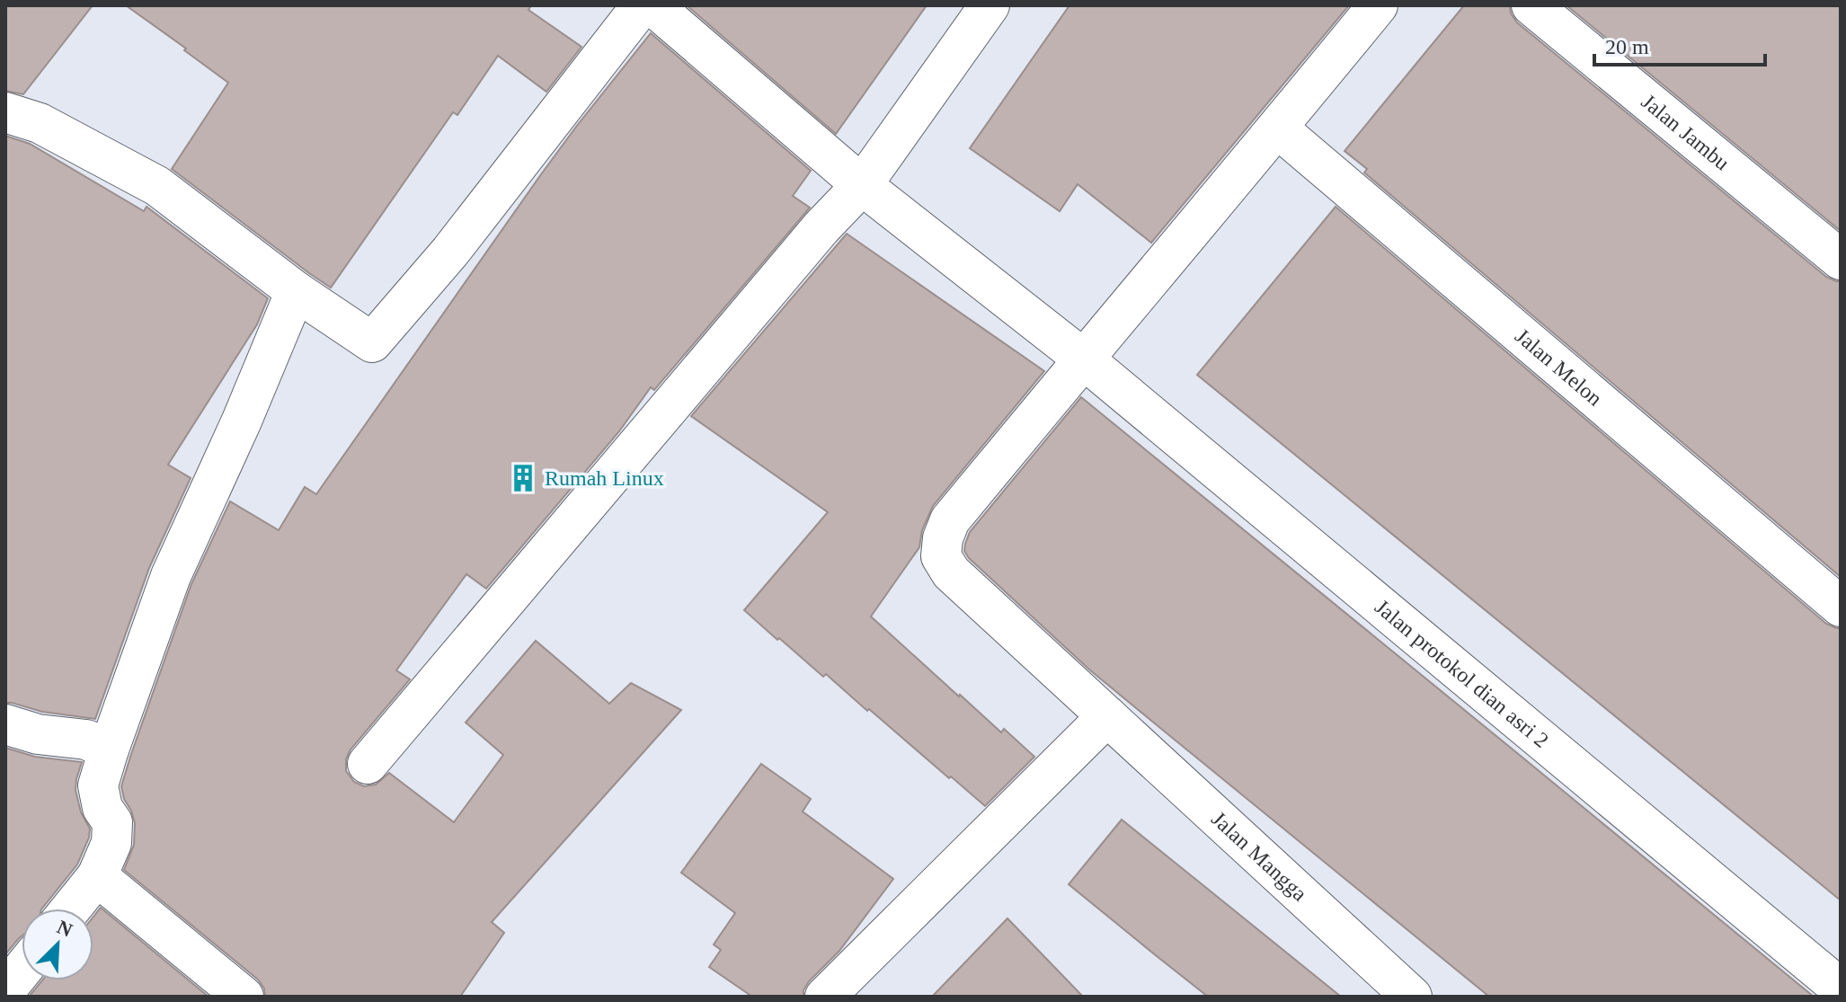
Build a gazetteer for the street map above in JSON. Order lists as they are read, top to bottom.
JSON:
{
  "streets": {
    "street": [
      "Jalan Jambu",
      "Jalan Melon",
      "Jalan protokol dian asri 2",
      "Jalan Mangga"
    ]
  },
  "crossings": [
    ["Jalan protokol dian asri 2", "Jalan Mangga"]
  ],
  "places": {
    "building": ["Rumah Linux"]
  },
  "scale_bar": "20 m",
  "north": "top right"
}
